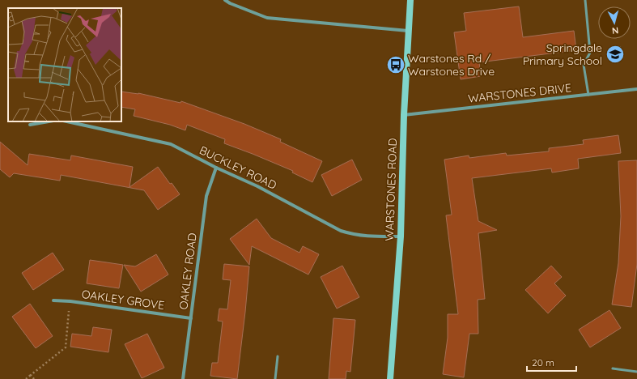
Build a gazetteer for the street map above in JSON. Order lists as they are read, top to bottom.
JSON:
{
  "streets": {
    "street": [
      "WARSTONES DRIVE",
      "BUCKLEY ROAD",
      "WARSTONES ROAD",
      "OAKLEY ROAD",
      "OAKLEY GROVE"
    ]
  },
  "crossings": [
    ["WARSTONES DRIVE", "WARSTONES ROAD"],
    ["BUCKLEY ROAD", "WARSTONES ROAD"],
    ["BUCKLEY ROAD", "OAKLEY ROAD"],
    ["OAKLEY ROAD", "OAKLEY GROVE"]
  ],
  "places": {
    "school or university": ["Springdale Primary School"],
    "bus stop": ["Warstones Rd / Warstones Drive"]
  },
  "scale_bar": "20 m",
  "north": "bottom"
}
